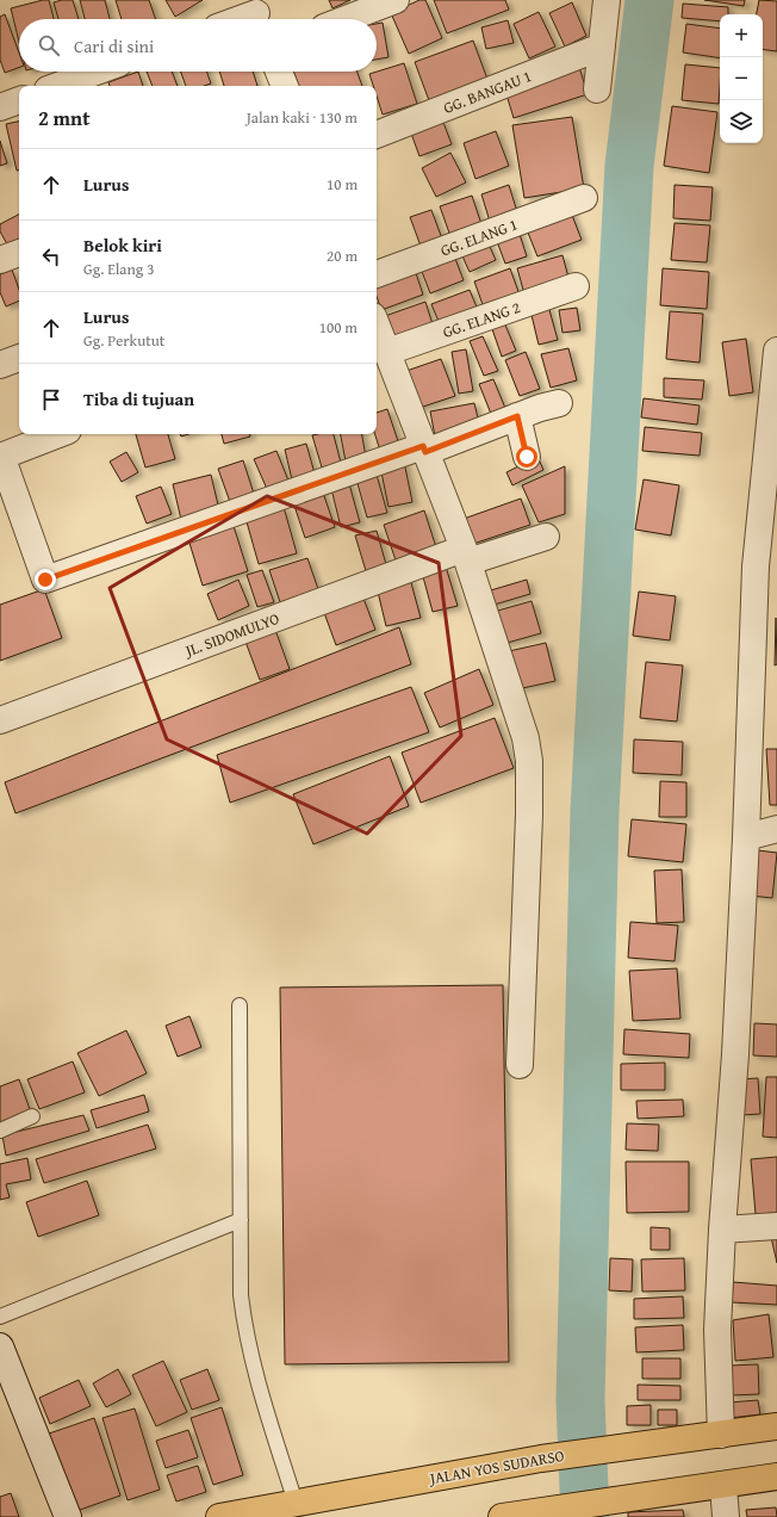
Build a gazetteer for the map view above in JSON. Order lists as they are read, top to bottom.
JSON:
{
  "streets": {
    "main road": ["JALAN YOS SUDARSO"],
    "street": [
      "GG. BANGAU 1",
      "GG. ELANG 1",
      "GG. ELANG 2",
      "JL. SIDOMULYO"
    ]
  },
  "page": {
    "map_buttons": ["+", "−"],
    "search": "Cari di sini",
    "heading": ["2 mnt", "Jalan kaki · 130 m"],
    "list": [
      ["Lurus", "10 m"],
      ["Belok kiri", "Gg. Elang 3", "20 m"],
      ["Lurus", "Gg. Perkutut", "100 m"],
      "Tiba di tujuan"
    ]
  }
}
